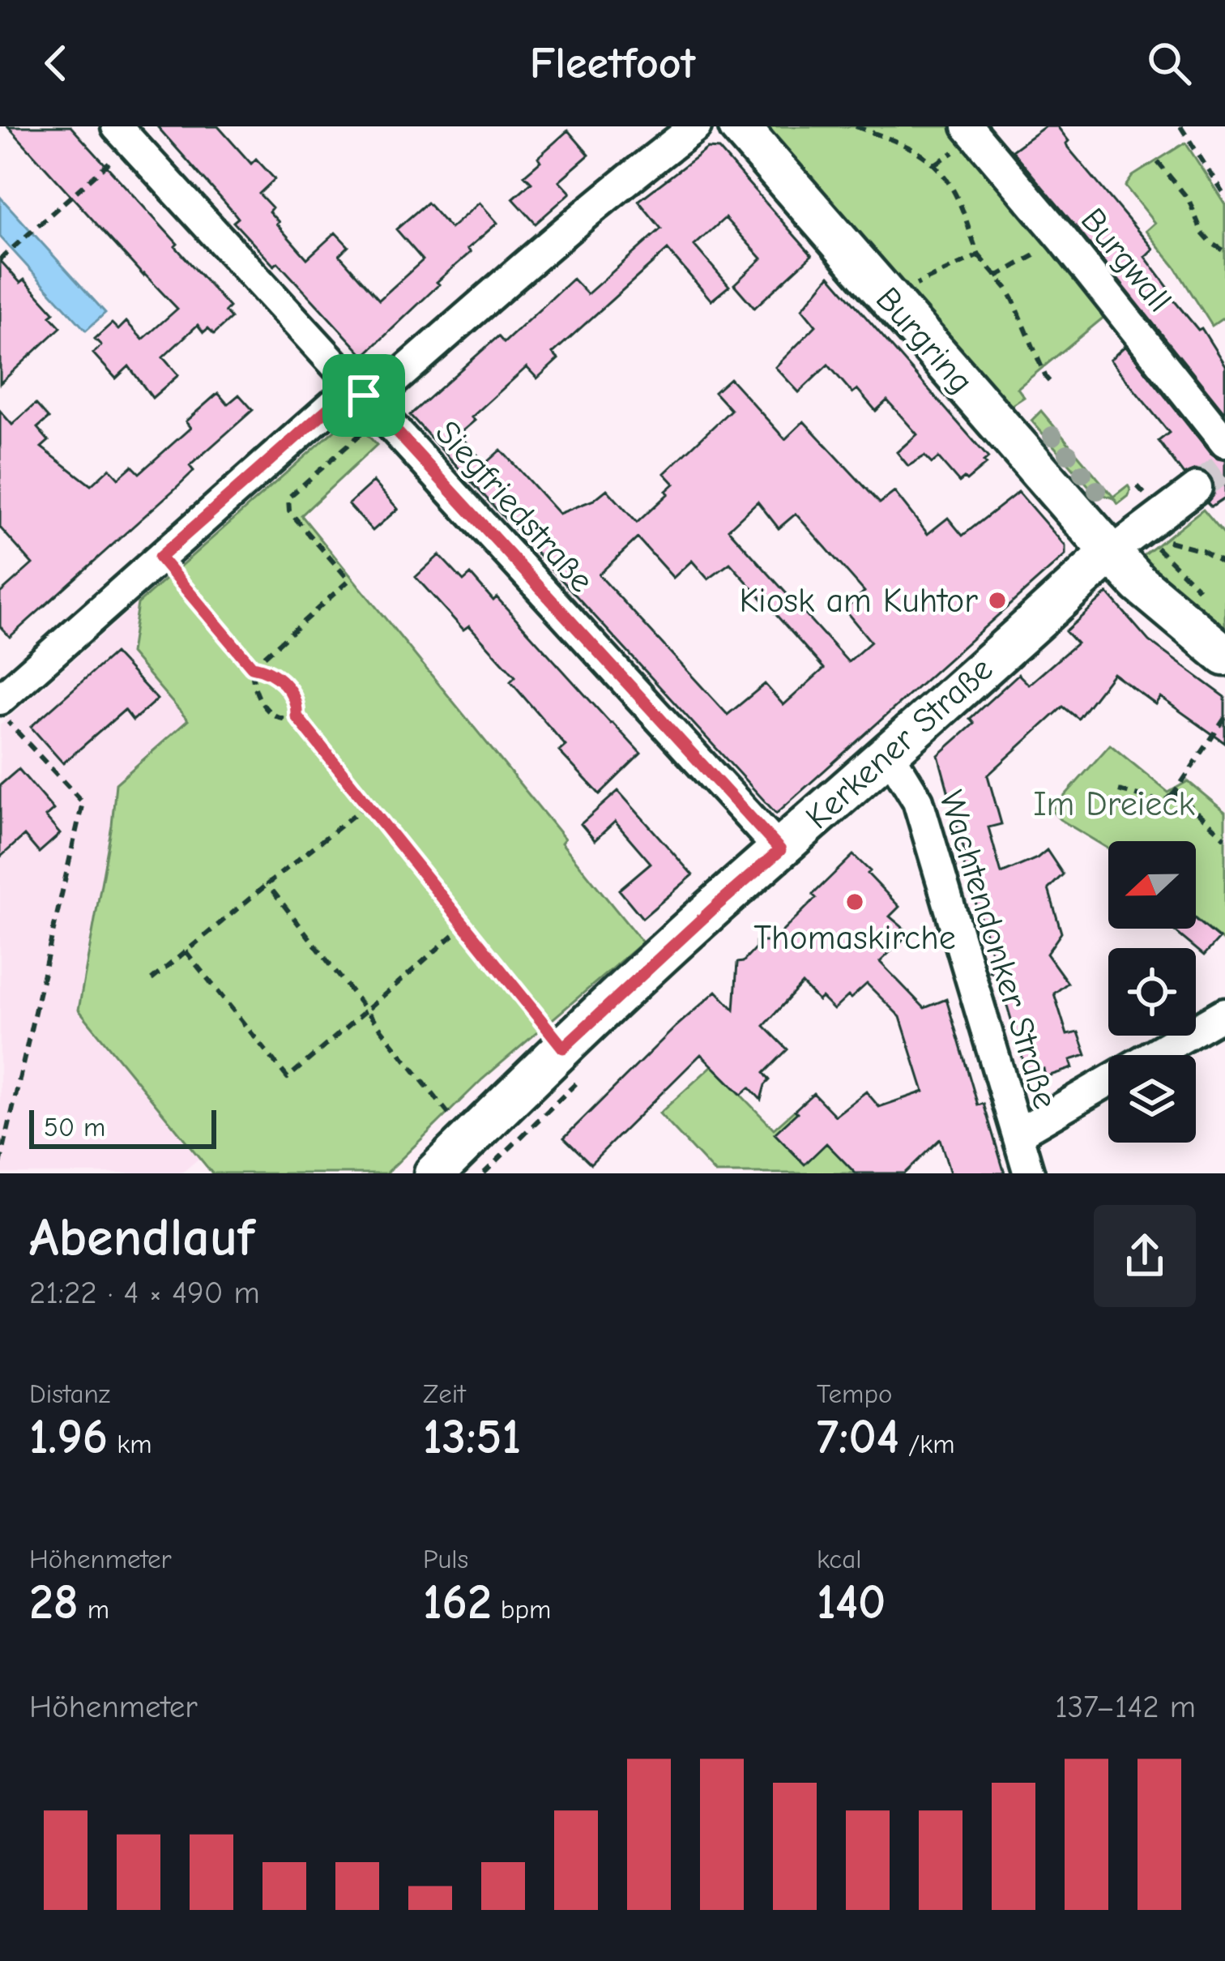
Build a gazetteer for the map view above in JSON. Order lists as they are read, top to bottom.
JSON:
{
  "streets": {
    "main road": ["Burgring", "Kerkener Straße"],
    "street": ["Burgwall", "Siegfriedstraße", "Wachtendonker Straße"]
  },
  "crossings": [
    ["Burgring", "Kerkener Straße"],
    ["Siegfriedstraße", "Kerkener Straße"],
    ["Kerkener Straße", "Wachtendonker Straße"]
  ],
  "parks": ["Im Dreieck"],
  "places": ["Kiosk am Kuhtor", "Thomaskirche"],
  "scale_bar": "50 m",
  "north": "left",
  "page": {
    "header": "Fleetfoot",
    "scale": "50 m",
    "heading": ["Abendlauf", "21:22 · 4 × 490 m"],
    "stats": [
      ["Distanz", "1.96 km"],
      ["Zeit", "13:51"],
      ["Tempo", "7:04 /km"],
      ["Höhenmeter", "28 m"],
      ["Puls", "162 bpm"],
      ["kcal", "140"]
    ],
    "chart": ["Höhenmeter", "137–142 m"]
  }
}
